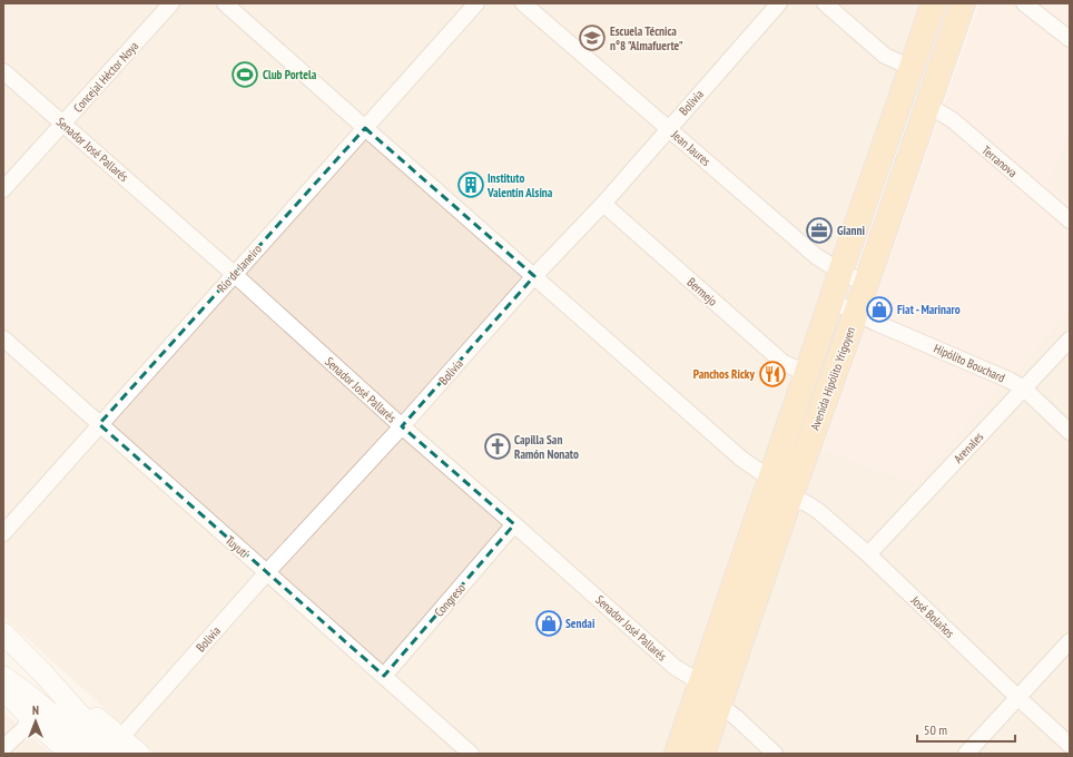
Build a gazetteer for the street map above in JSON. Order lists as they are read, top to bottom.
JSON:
{
  "streets": {
    "main road": ["Avenida Hipólito Yrigoyen"],
    "street": [
      "Concejal Héctor Noya",
      "Bolivia",
      "Jean Jaures",
      "Senador José Pallarés",
      "Terranova",
      "Río de Janeiro",
      "Bermejo",
      "Hipólito Bouchard",
      "Arenales",
      "Tuyutí",
      "Congreso",
      "José Bolaños"
    ]
  },
  "crossings": [
    ["Concejal Héctor Noya", "Senador José Pallarés"],
    ["Bolivia", "Jean Jaures"],
    ["Bolivia", "Senador José Pallarés"],
    ["Bolivia", "Bermejo"],
    ["Bolivia", "Tuyutí"],
    ["Jean Jaures", "Avenida Hipólito Yrigoyen"],
    ["Senador José Pallarés", "Río de Janeiro"],
    ["Senador José Pallarés", "Avenida Hipólito Yrigoyen"],
    ["Senador José Pallarés", "Congreso"],
    ["Terranova", "Avenida Hipólito Yrigoyen"],
    ["Río de Janeiro", "Tuyutí"],
    ["Bermejo", "Avenida Hipólito Yrigoyen"],
    ["Hipólito Bouchard", "Avenida Hipólito Yrigoyen"],
    ["Hipólito Bouchard", "Arenales"],
    ["Avenida Hipólito Yrigoyen", "José Bolaños"],
    ["Arenales", "José Bolaños"],
    ["Tuyutí", "Congreso"]
  ],
  "places": {
    "school or university": ["Escuela Técnica n°8 \"Almafuerte\""],
    "sports": ["Club Portela"],
    "building": ["Instituto Valentín Alsina"],
    "office": ["Gianni"],
    "shop": ["Fiat - Marinaro", "Sendai"],
    "restaurant": ["Panchos Ricky"],
    "church": ["Capilla San Ramón Nonato"]
  },
  "scale_bar": "50 m",
  "north": "top"
}
